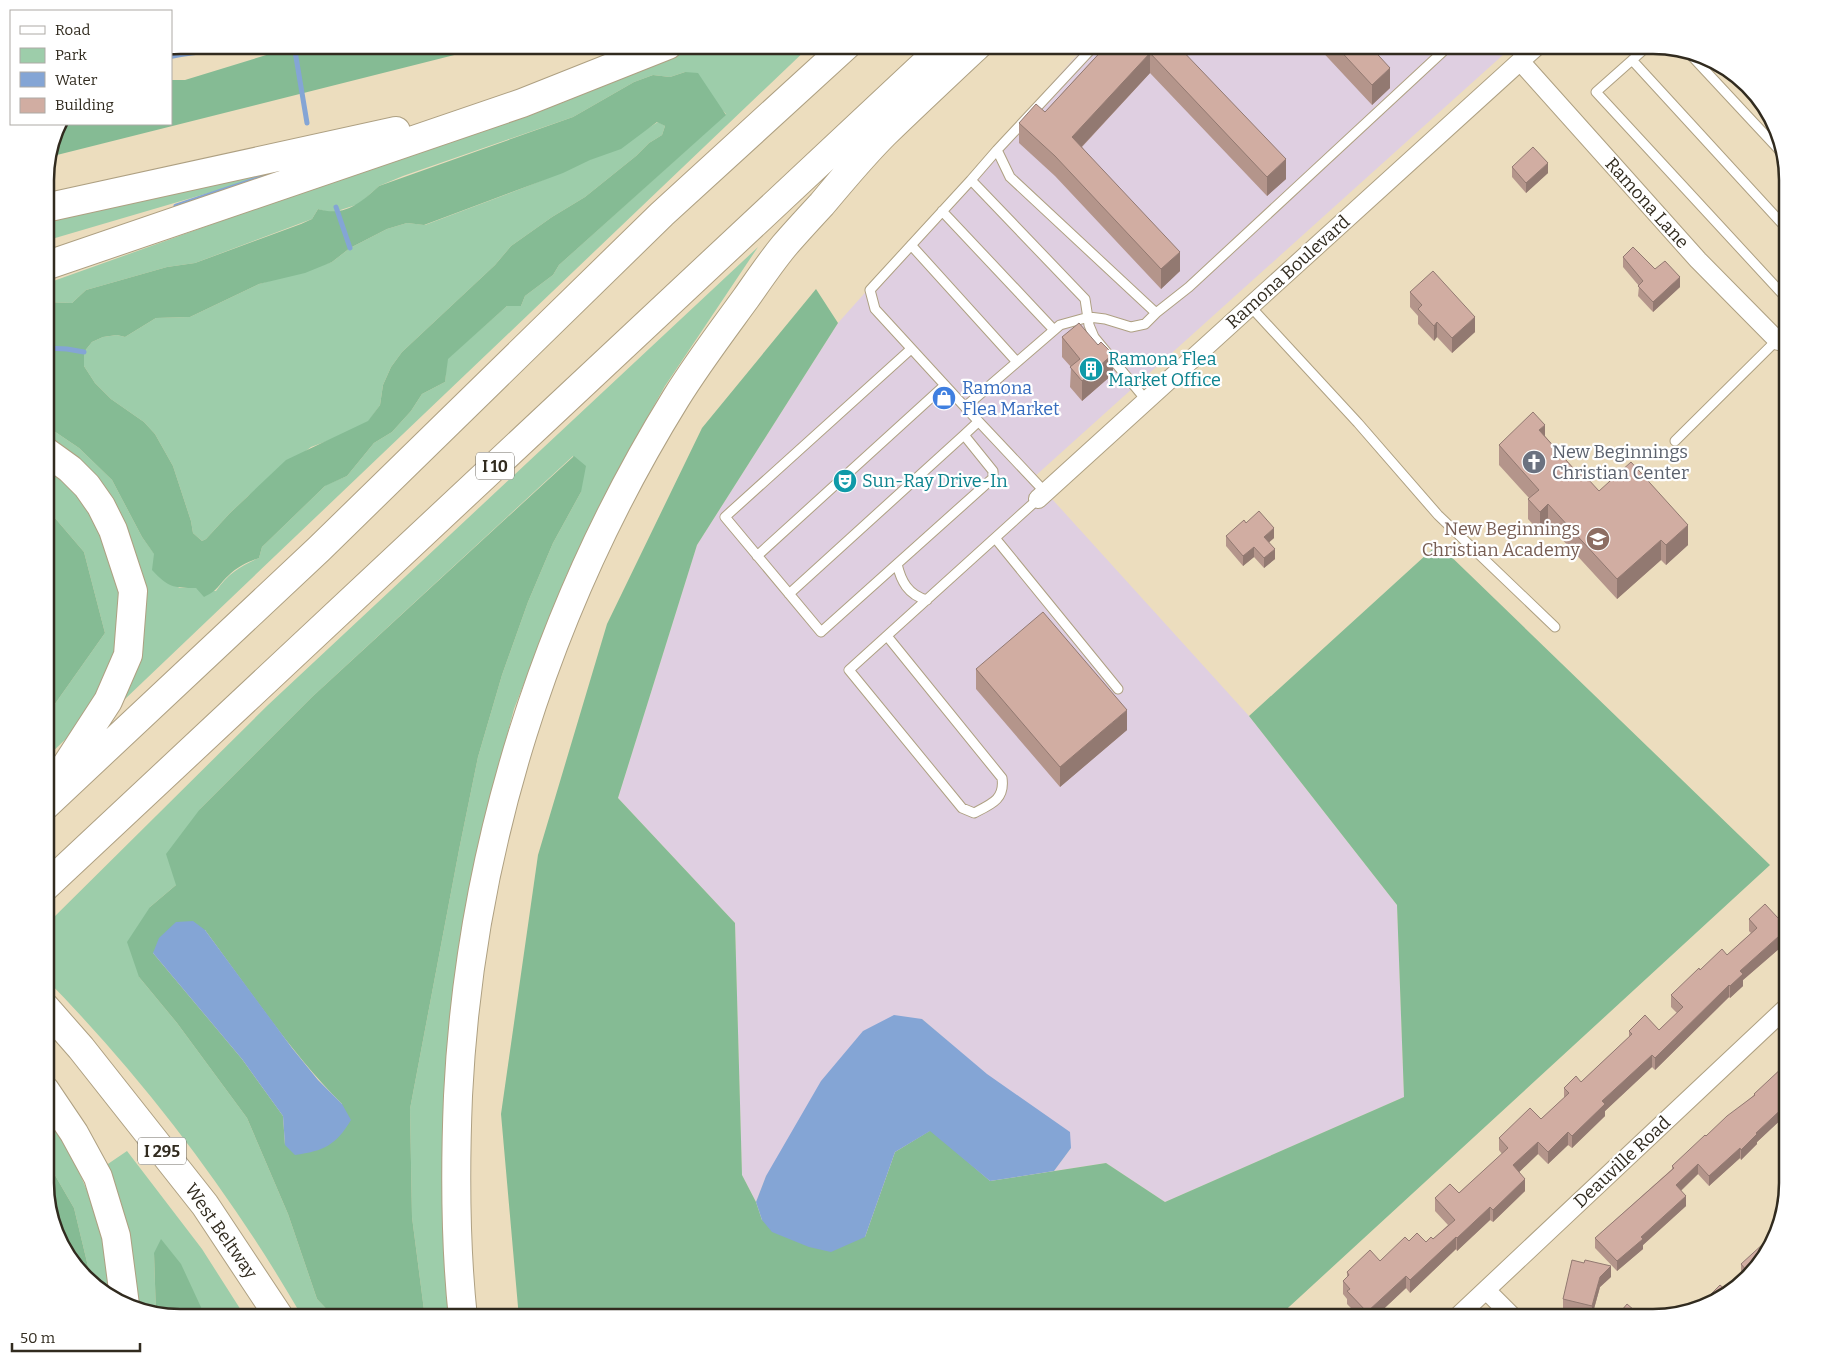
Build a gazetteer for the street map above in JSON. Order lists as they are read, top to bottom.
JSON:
{
  "streets": {
    "highway": ["I 10", "I 295", "West Beltway"],
    "street": ["Ramona Lane", "Ramona Boulevard", "Deauville Road"]
  },
  "crossings": [
    ["Ramona Lane", "Ramona Boulevard"]
  ],
  "places": {
    "building": ["Ramona Flea Market Office"],
    "shop": ["Ramona Flea Market"],
    "church": ["New Beginnings Christian Center"],
    "theatre": ["Sun-Ray Drive-In"],
    "school or university": ["New Beginnings Christian Academy"]
  },
  "legend": [
    "Road",
    "Park",
    "Water",
    "Building"
  ],
  "scale_bar": "50 m"
}
